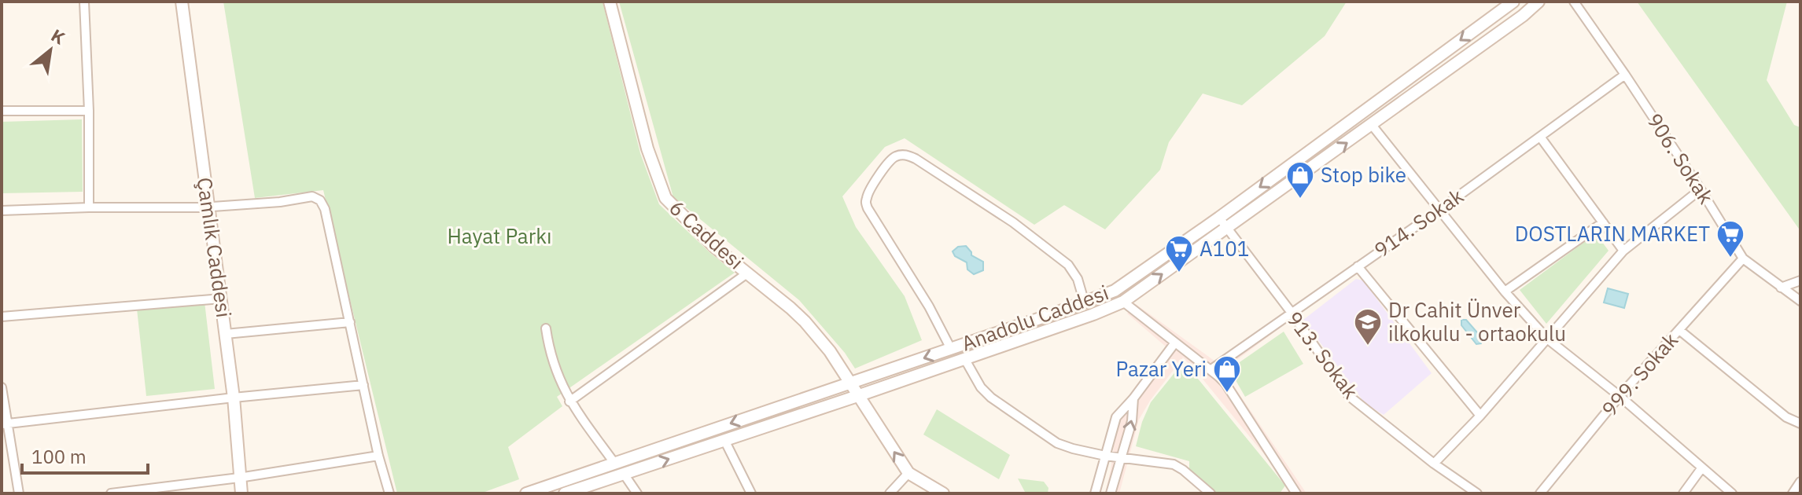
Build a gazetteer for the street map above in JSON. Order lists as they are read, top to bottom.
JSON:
{
  "streets": {
    "main road": ["6 Caddesi", "Çamlık Caddesi", "Anadolu Caddesi"],
    "street": [
      "906. Sokak",
      "914. Sokak",
      "913. Sokak",
      "999. Sokak"
    ]
  },
  "crossings": [
    ["906. Sokak", "914. Sokak"],
    ["906. Sokak", "999. Sokak"],
    ["914. Sokak", "913. Sokak"],
    ["6 Caddesi", "Anadolu Caddesi"],
    ["Anadolu Caddesi", "913. Sokak"]
  ],
  "parks": ["Hayat Parkı"],
  "places": {
    "shop": ["Stop bike", "Pazar Yeri"],
    "supermarket": ["DOSTLARIN MARKET", "A101"],
    "school or university": ["Dr Cahit Ünver ilkokulu - ortaokulu"]
  },
  "scale_bar": "100 m",
  "north": "top right"
}
